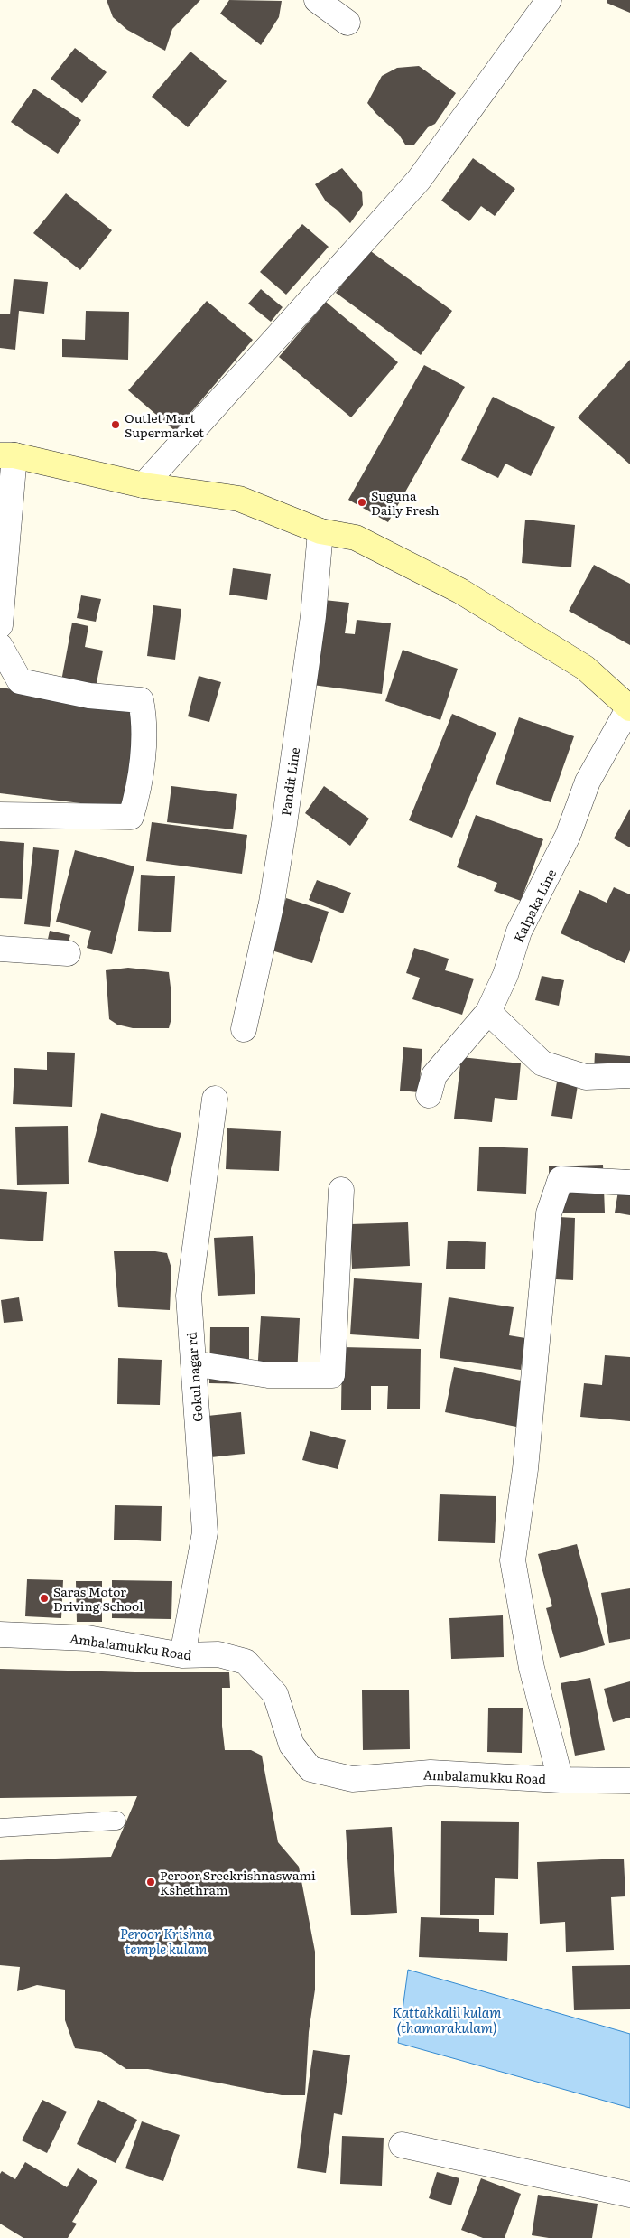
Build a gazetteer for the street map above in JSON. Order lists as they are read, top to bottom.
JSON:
{
  "streets": {
    "street": [
      "Pandit Line",
      "Kalpaka Line",
      "Gokul nagar rd",
      "Ambalamukku Road"
    ]
  },
  "crossings": [
    ["Gokul nagar rd", "Ambalamukku Road"]
  ],
  "water": ["Peroor Krishna temple kulam", "Kattakkalil kulam (thamarakulam)"],
  "places": [
    "Outlet Mart Supermarket",
    "Suguna Daily Fresh",
    "Saras Motor Driving School",
    "Peroor Sreekrishnaswami Kshethram"
  ]
}
